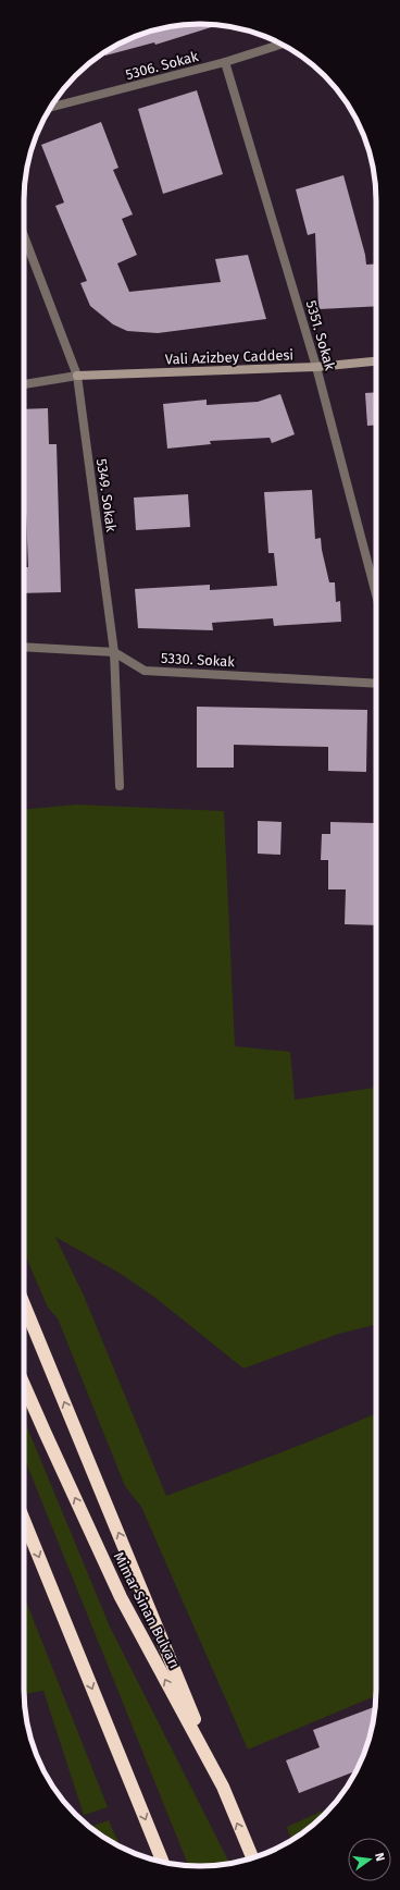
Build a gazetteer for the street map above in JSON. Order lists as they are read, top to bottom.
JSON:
{
  "streets": {
    "highway": ["Mimar Sinan Bulvarı"],
    "street": [
      "5306. Sokak",
      "5351. Sokak",
      "Vali Azizbey Caddesi",
      "5349. Sokak",
      "5330. Sokak"
    ]
  },
  "crossings": [
    ["5306. Sokak", "5351. Sokak"],
    ["5351. Sokak", "Vali Azizbey Caddesi"],
    ["Vali Azizbey Caddesi", "5349. Sokak"],
    ["5349. Sokak", "5330. Sokak"]
  ],
  "north": "right"
}
